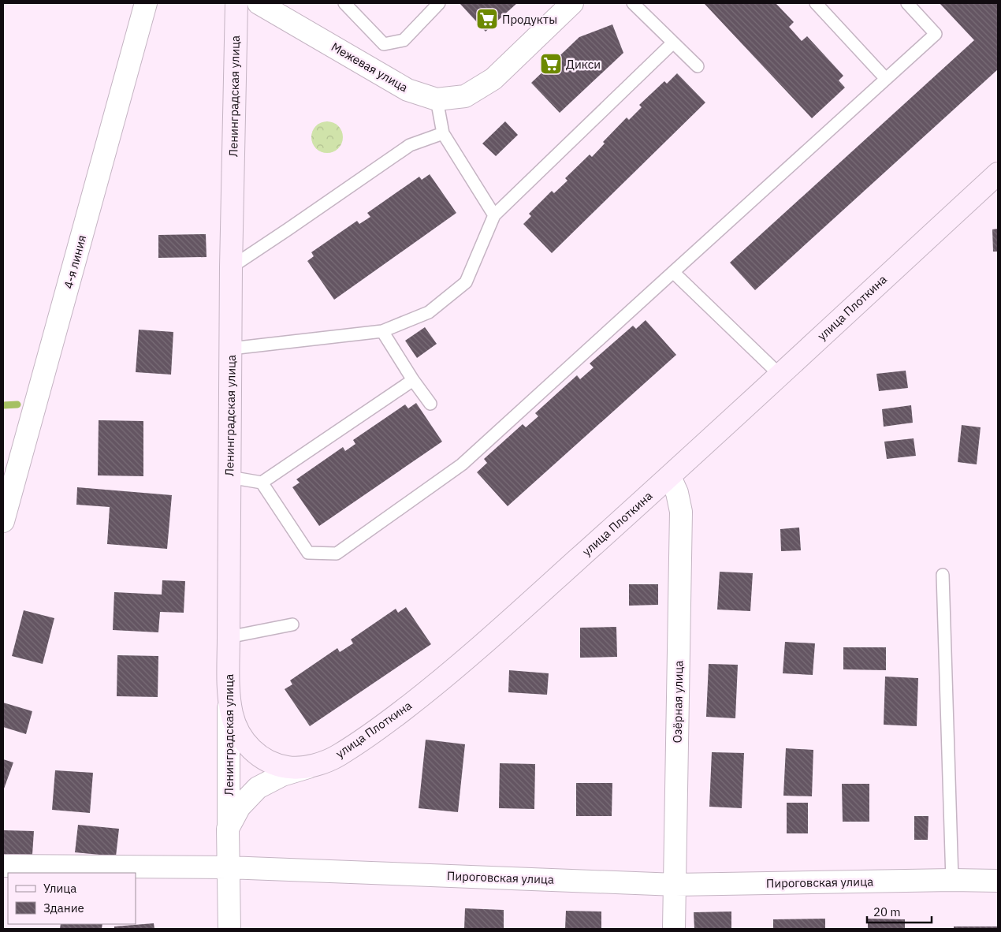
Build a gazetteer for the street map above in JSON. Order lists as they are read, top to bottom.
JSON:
{
  "streets": {
    "street": [
      "Межевая улица",
      "Ленинградская улица",
      "4-я линия",
      "улица Плоткина",
      "Озёрная улица",
      "Пироговская улица"
    ]
  },
  "crossings": [
    ["Ленинградская улица", "улица Плоткина"],
    ["Ленинградская улица", "Пироговская улица"],
    ["улица Плоткина", "Озёрная улица"],
    ["Озёрная улица", "Пироговская улица"]
  ],
  "places": {
    "supermarket": ["Продукты", "Дикси"]
  },
  "legend": ["Улица", "Здание"],
  "scale_bar": "20 m"
}
